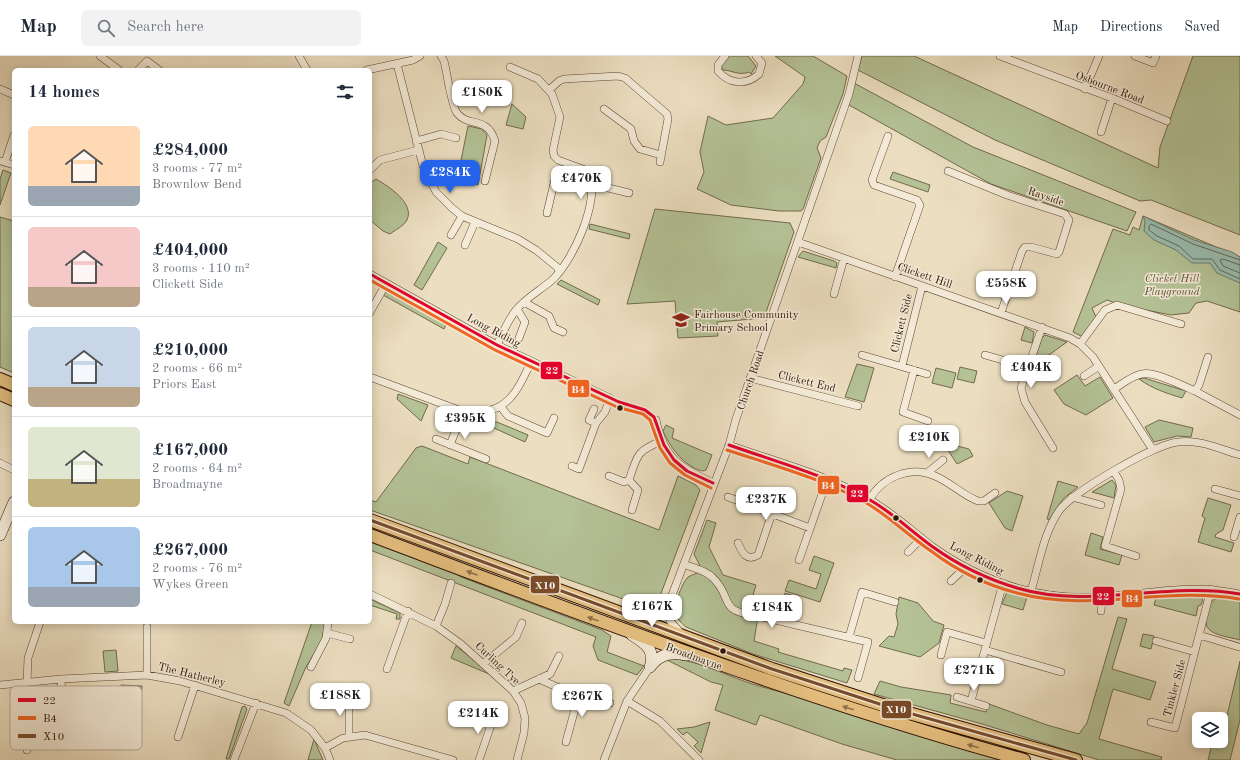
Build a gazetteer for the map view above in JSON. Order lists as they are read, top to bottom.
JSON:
{
  "streets": {
    "main road": ["Broadmayne"],
    "street": [
      "Osbourne Road",
      "Rayside",
      "Clickett Hill",
      "Clickett Side",
      "Long Riding",
      "Church Road",
      "Clickett End",
      "Curling Tye",
      "The Hatherley",
      "Tinkler Side"
    ]
  },
  "crossings": [
    ["Rayside", "Clickett Hill"],
    ["Clickett Hill", "Clickett Side"],
    ["Clickett Hill", "Church Road"],
    ["Long Riding", "Church Road"],
    ["Long Riding", "Tinkler Side"],
    ["Church Road", "Clickett End"],
    ["Church Road", "Broadmayne"]
  ],
  "parks": ["Clicket Hill Playground"],
  "places": {
    "school or university": ["Fairhouse Community Primary School"]
  },
  "lines": ["transit line 22", "transit line B4", "transit line X10"],
  "legend": ["22", "B4", "X10"],
  "page": {
    "header": "Map",
    "search": "Search here",
    "nav": ["Map", "Directions", "Saved"],
    "heading": "14 homes",
    "price": [
      "£180K",
      "£284K",
      "£470K",
      "£558K",
      "£404K",
      "£395K",
      "£210K",
      "£237K",
      "£167K",
      "£184K",
      "£271K",
      "£188K",
      "£267K",
      "£214K"
    ],
    "list": [
      {
        "name": "£284,000",
        "note": "3 rooms · 77 m² · Brownlow Bend"
      },
      {
        "name": "£404,000",
        "note": "3 rooms · 110 m² · Clickett Side"
      },
      {
        "name": "£210,000",
        "note": "2 rooms · 66 m² · Priors East"
      },
      {
        "name": "£167,000",
        "note": "2 rooms · 64 m² · Broadmayne"
      },
      {
        "name": "£267,000",
        "note": "2 rooms · 76 m² · Wykes Green"
      }
    ]
  }
}
